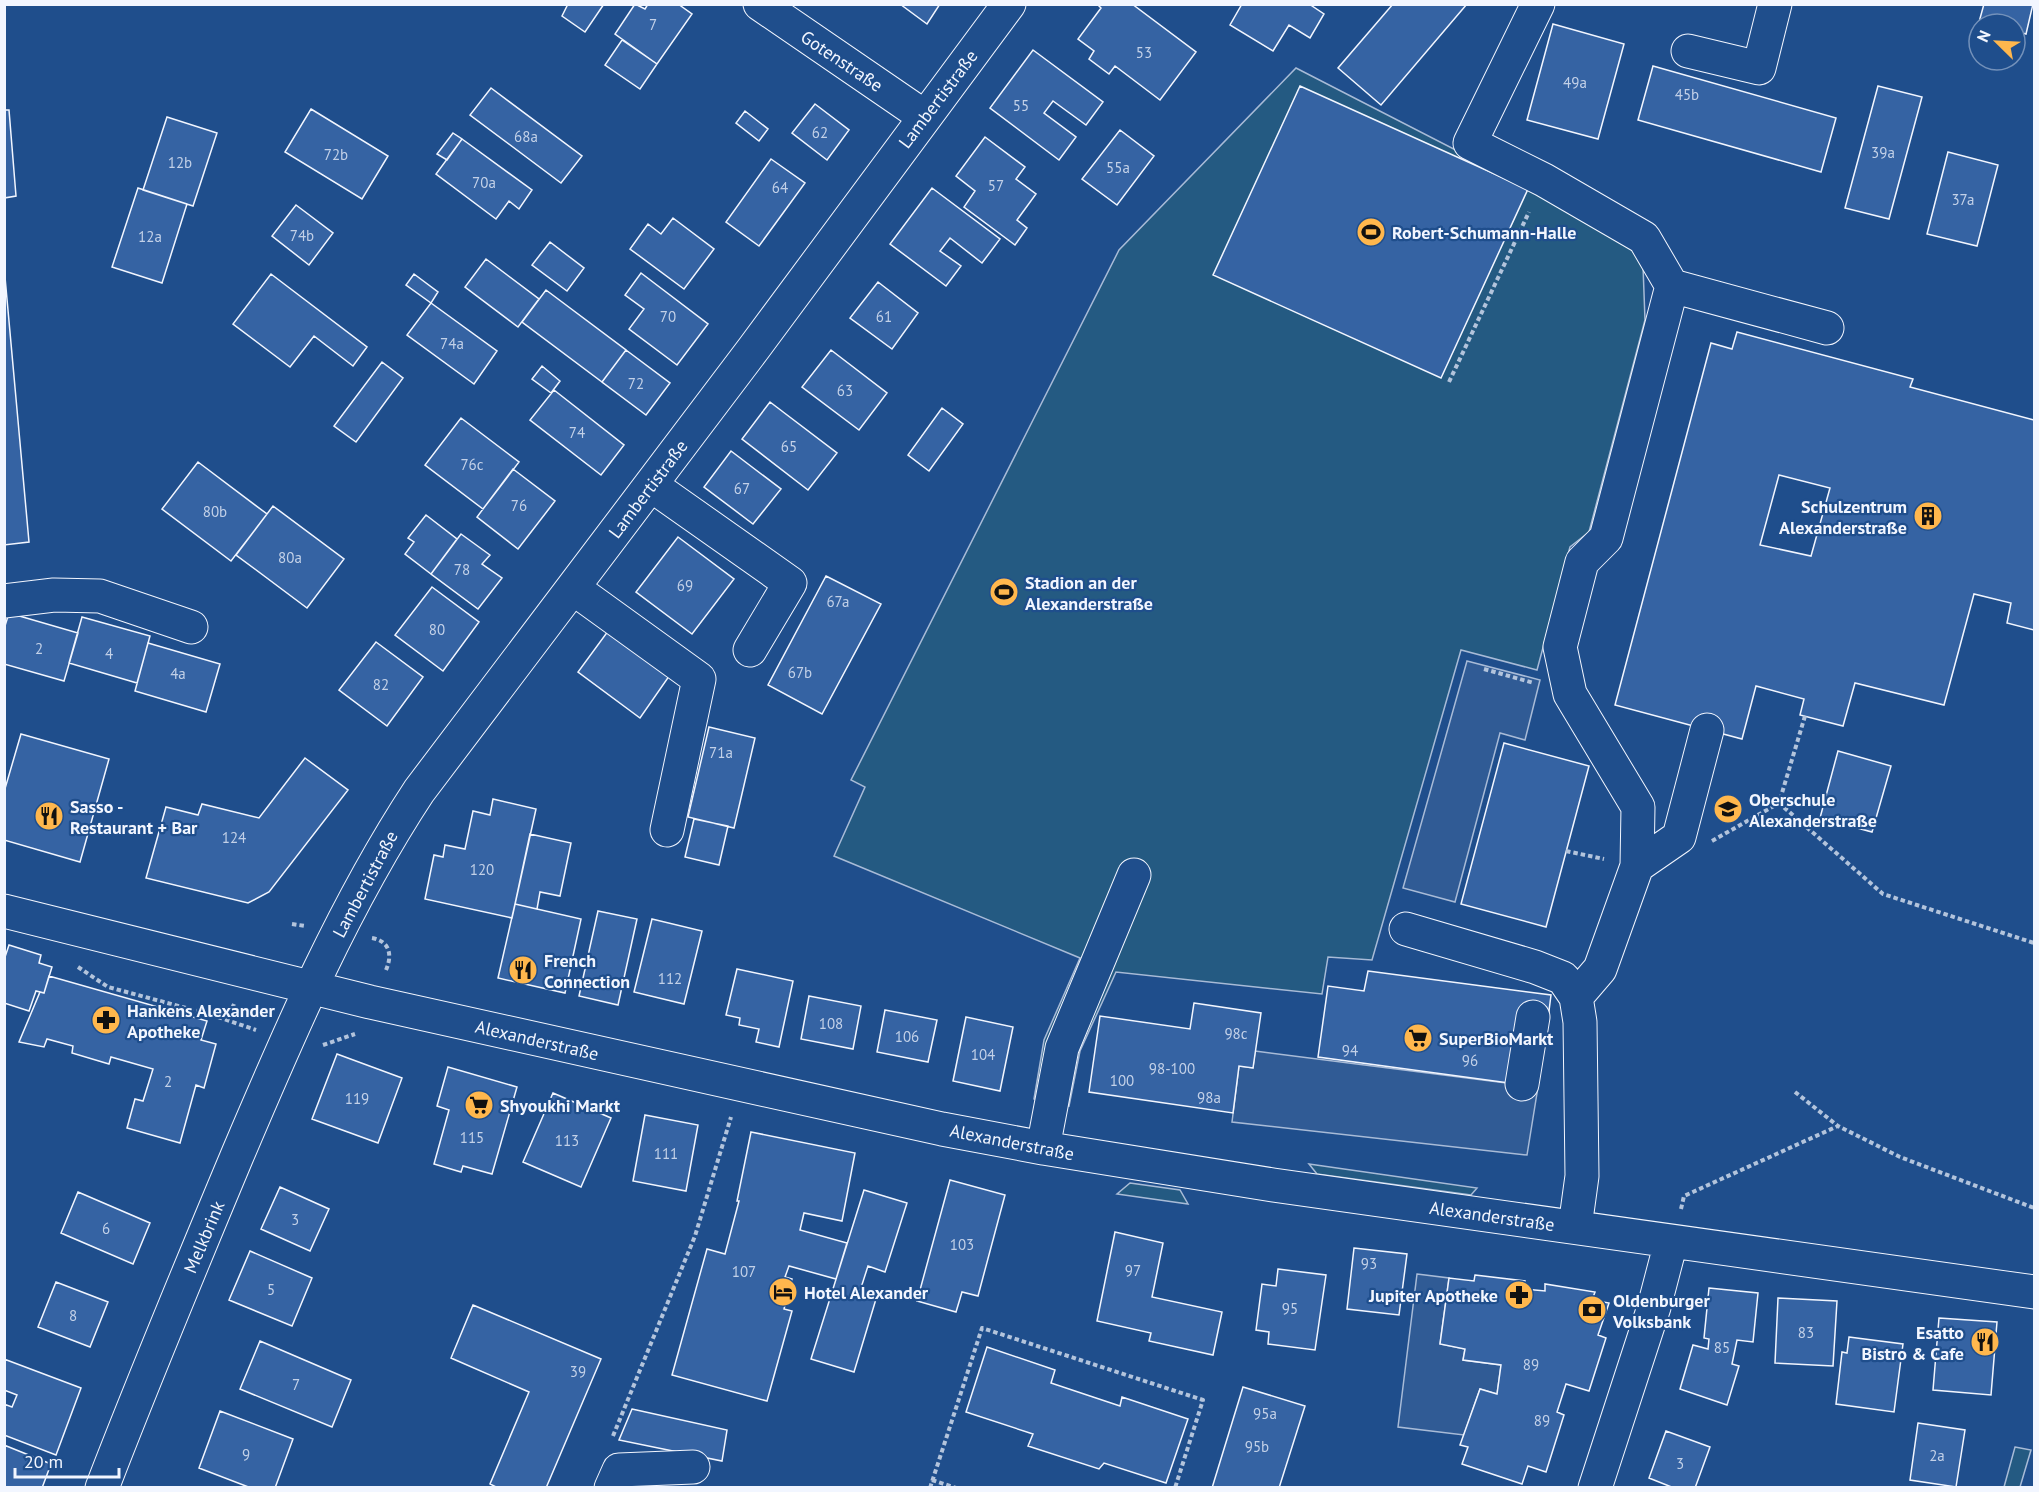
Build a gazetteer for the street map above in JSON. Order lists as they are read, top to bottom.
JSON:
{
  "streets": {
    "street": [
      "Gotenstraße",
      "Lambertistraße",
      "Alexanderstraße",
      "Melkbrink"
    ]
  },
  "crossings": [
    ["Gotenstraße", "Lambertistraße"],
    ["Lambertistraße", "Alexanderstraße"],
    ["Lambertistraße", "Melkbrink"],
    ["Alexanderstraße", "Melkbrink"]
  ],
  "places": {
    "sports": ["Robert-Schumann-Halle", "Stadion an der Alexanderstraße"],
    "building": ["Schulzentrum Alexanderstraße"],
    "school or university": ["Oberschule Alexanderstraße"],
    "restaurant": ["Sasso - Restaurant + Bar", "French Connection", "Esatto Bistro & Cafe"],
    "pharmacy": ["Hankens Alexander Apotheke", "Jupiter Apotheke"],
    "supermarket": ["SuperBioMarkt", "Shyoukhi Markt"],
    "hotel": ["Hotel Alexander"],
    "bank": ["Oldenburger Volksbank"]
  },
  "house_numbers": [
    "7",
    "53",
    "49a",
    "45b",
    "55",
    "62",
    "68a",
    "39a",
    "72b",
    "12b",
    "55a",
    "70a",
    "57",
    "64",
    "37a",
    "74b",
    "12a",
    "70",
    "61",
    "74a",
    "72",
    "63",
    "74",
    "65",
    "76c",
    "67",
    "76",
    "80b",
    "80a",
    "78",
    "69",
    "67a",
    "80",
    "2",
    "4",
    "67b",
    "4a",
    "82",
    "71a",
    "124",
    "120",
    "112",
    "108",
    "98c",
    "106",
    "94",
    "104",
    "96",
    "98-100",
    "100",
    "2",
    "98a",
    "119",
    "115",
    "113",
    "111",
    "3",
    "6",
    "103",
    "93",
    "97",
    "107",
    "5",
    "95",
    "8",
    "83",
    "85",
    "89",
    "39",
    "7",
    "95a",
    "89",
    "95b",
    "9",
    "2a",
    "3"
  ],
  "scale_bar": "20 m",
  "north": "top left"
}
